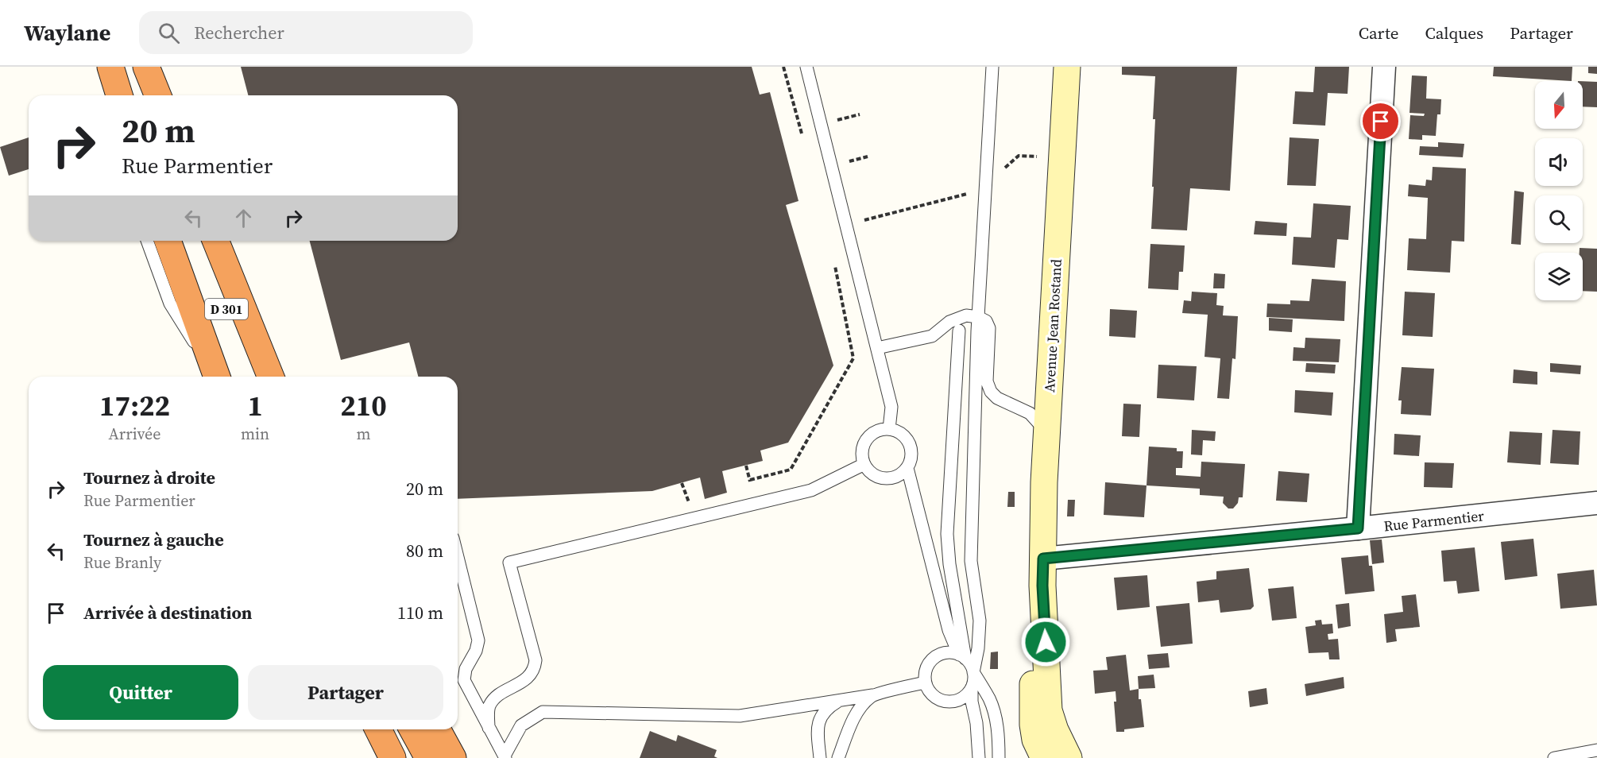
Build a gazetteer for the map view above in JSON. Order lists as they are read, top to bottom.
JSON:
{
  "streets": {
    "highway": ["D 301"],
    "street": ["Avenue Jean Rostand", "Rue Parmentier"]
  },
  "crossings": [
    ["Avenue Jean Rostand", "Rue Parmentier"]
  ],
  "north": "bottom",
  "page": {
    "header": "Waylane",
    "search": "Rechercher",
    "nav": ["Carte", "Calques", "Partager"],
    "turn": ["20 m", "Rue Parmentier"],
    "eta": [
      "17:22",
      "Arrivée",
      "1",
      "min",
      "210",
      "m"
    ],
    "list": [
      {
        "name": "Tournez à droite",
        "note": "Rue Parmentier",
        "value": "20 m"
      },
      {
        "name": "Tournez à gauche",
        "note": "Rue Branly",
        "value": "80 m"
      },
      {
        "name": "Arrivée à destination",
        "value": "110 m"
      }
    ],
    "buttons": ["Quitter", "Partager"]
  }
}
